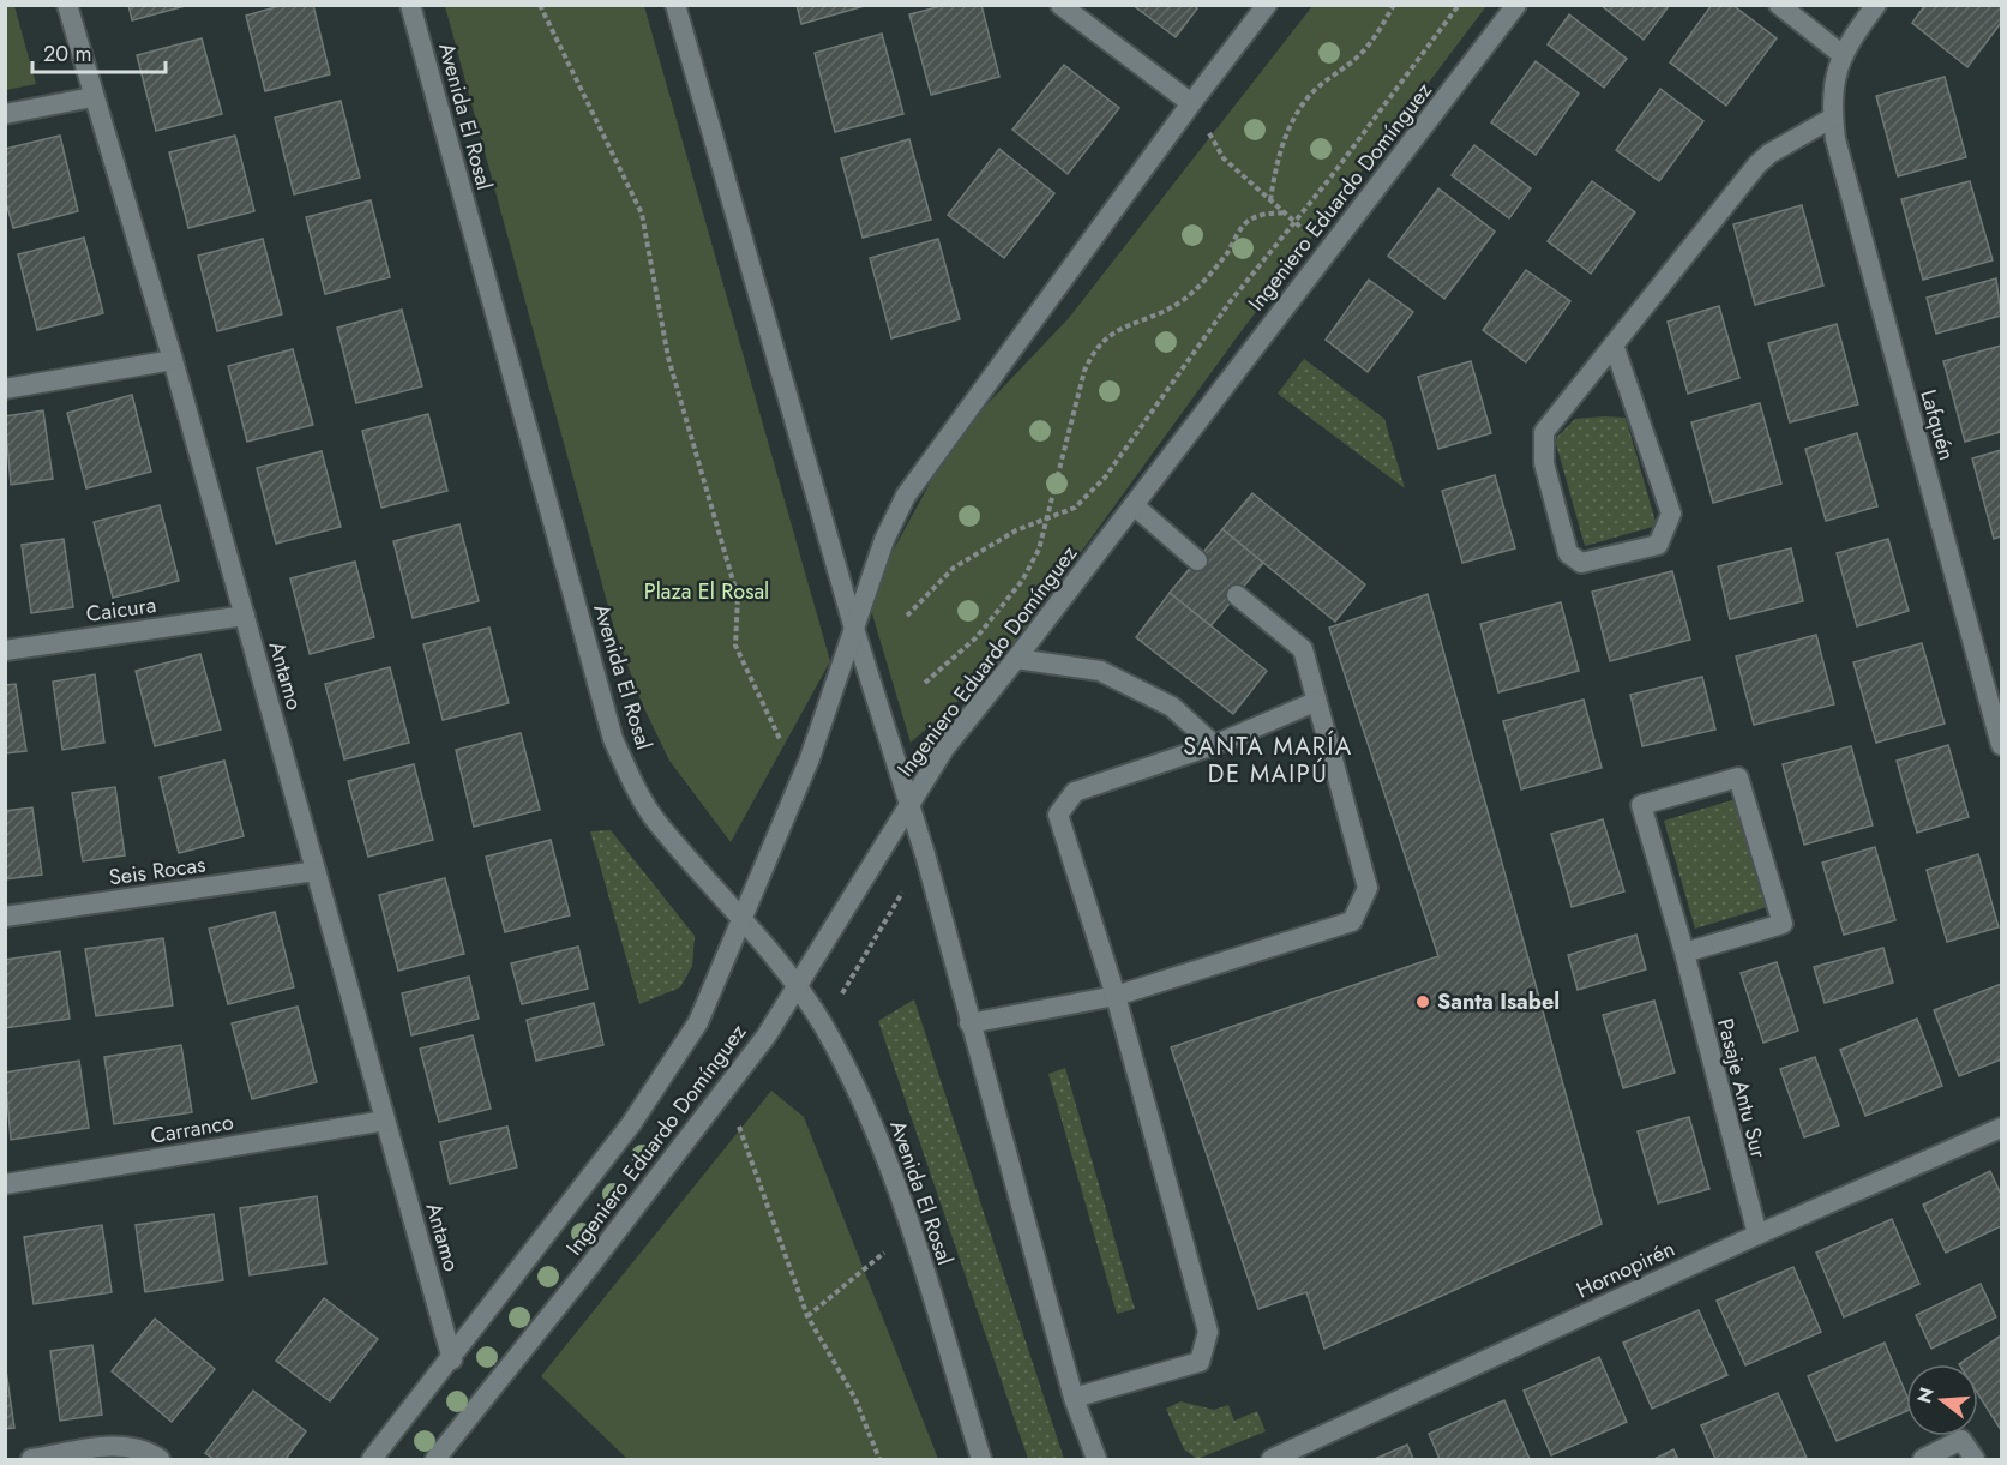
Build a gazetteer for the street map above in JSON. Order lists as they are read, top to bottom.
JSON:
{
  "streets": {
    "street": [
      "Avenida El Rosal",
      "Ingeniero Eduardo Domínguez",
      "Lafquén",
      "Caicura",
      "Antamo",
      "Seis Rocas",
      "Pasaje Antu Sur",
      "Carranco",
      "Hornopirén"
    ]
  },
  "crossings": [
    ["Avenida El Rosal", "Ingeniero Eduardo Domínguez"],
    ["Ingeniero Eduardo Domínguez", "Antamo"],
    ["Caicura", "Antamo"],
    ["Antamo", "Seis Rocas"],
    ["Antamo", "Carranco"],
    ["Pasaje Antu Sur", "Hornopirén"]
  ],
  "districts": ["SANTA MARÍA DE MAIPÚ"],
  "parks": ["Plaza El Rosal"],
  "places": ["Santa Isabel"],
  "scale_bar": "20 m",
  "north": "left"
}
